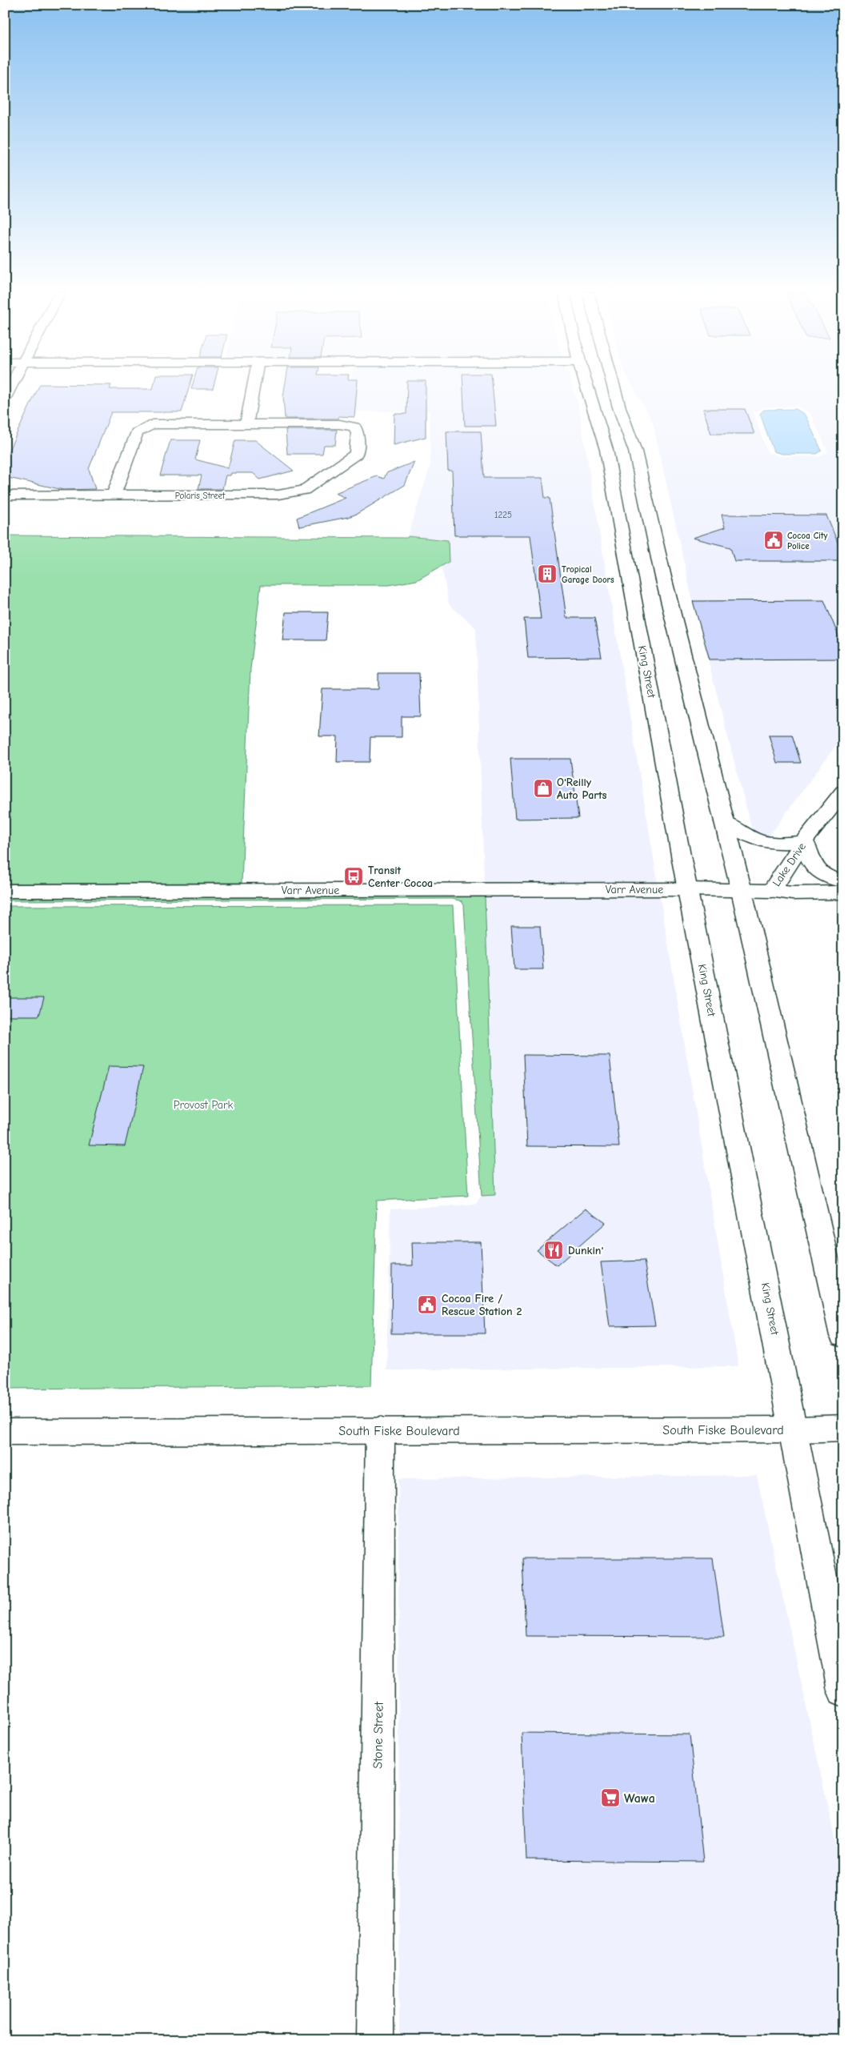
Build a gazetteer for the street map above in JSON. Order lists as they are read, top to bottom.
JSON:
{
  "streets": {
    "main road": [
      "Polaris Street",
      "King Street",
      "Lake Drive",
      "Varr Avenue",
      "South Fiske Boulevard",
      "Stone Street"
    ]
  },
  "crossings": [
    ["King Street", "Lake Drive"],
    ["King Street", "Varr Avenue"],
    ["King Street", "South Fiske Boulevard"],
    ["Lake Drive", "Varr Avenue"],
    ["South Fiske Boulevard", "Stone Street"]
  ],
  "parks": ["Provost Park"],
  "places": {
    "public building": ["Cocoa City Police", "Cocoa Fire / Rescue Station 2"],
    "building": ["Tropical Garage Doors"],
    "shop": ["O'Reilly Auto Parts"],
    "bus stop": ["Transit Center Cocoa"],
    "restaurant": ["Dunkin'"],
    "supermarket": ["Wawa"]
  },
  "house_numbers": ["1225"]
}
